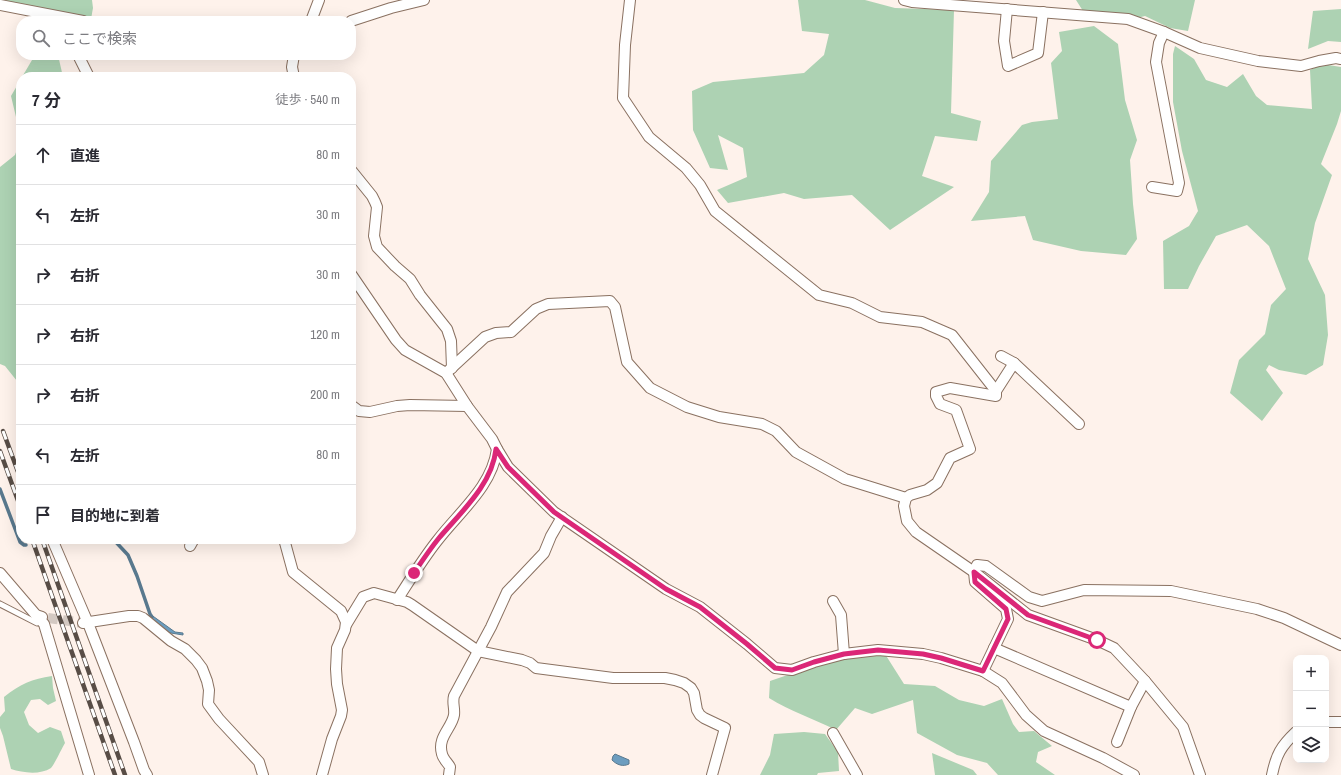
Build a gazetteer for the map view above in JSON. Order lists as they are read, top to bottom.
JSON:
{
  "page": {
    "search": "ここで検索",
    "heading": ["7 分", "徒歩 · 540 m"],
    "list": [
      ["直進", "80 m"],
      ["左折", "30 m"],
      ["右折", "30 m"],
      ["右折", "120 m"],
      ["右折", "200 m"],
      ["左折", "80 m"],
      "目的地に到着"
    ],
    "map_buttons": ["+", "−"]
  }
}
